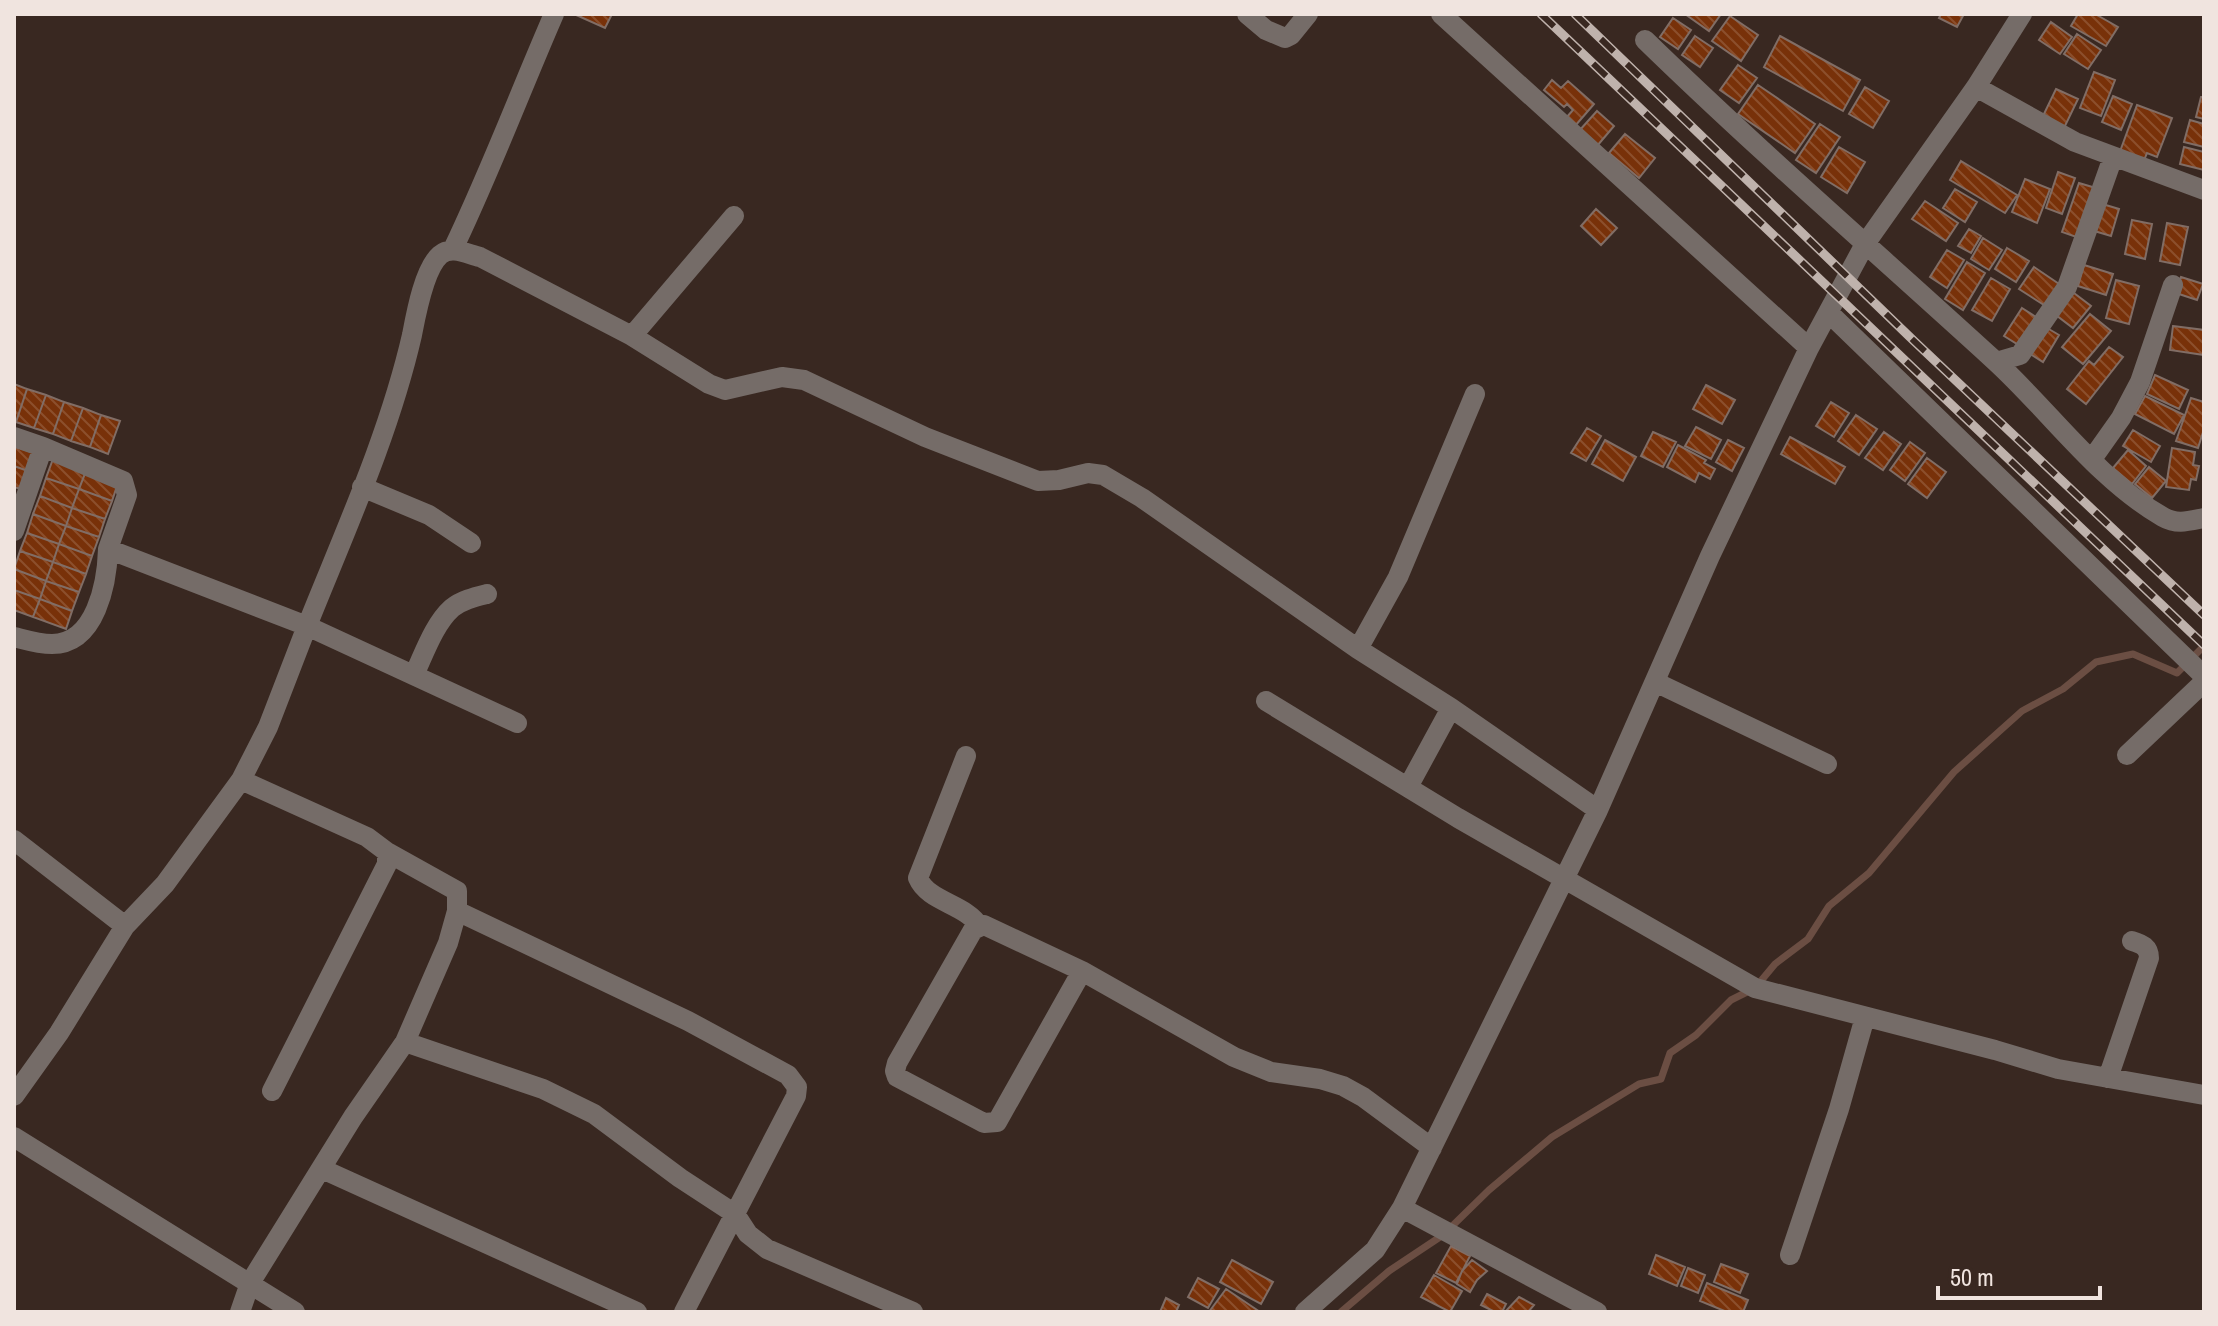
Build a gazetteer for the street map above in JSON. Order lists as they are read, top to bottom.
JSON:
{
  "scale_bar": "50 m"
}
